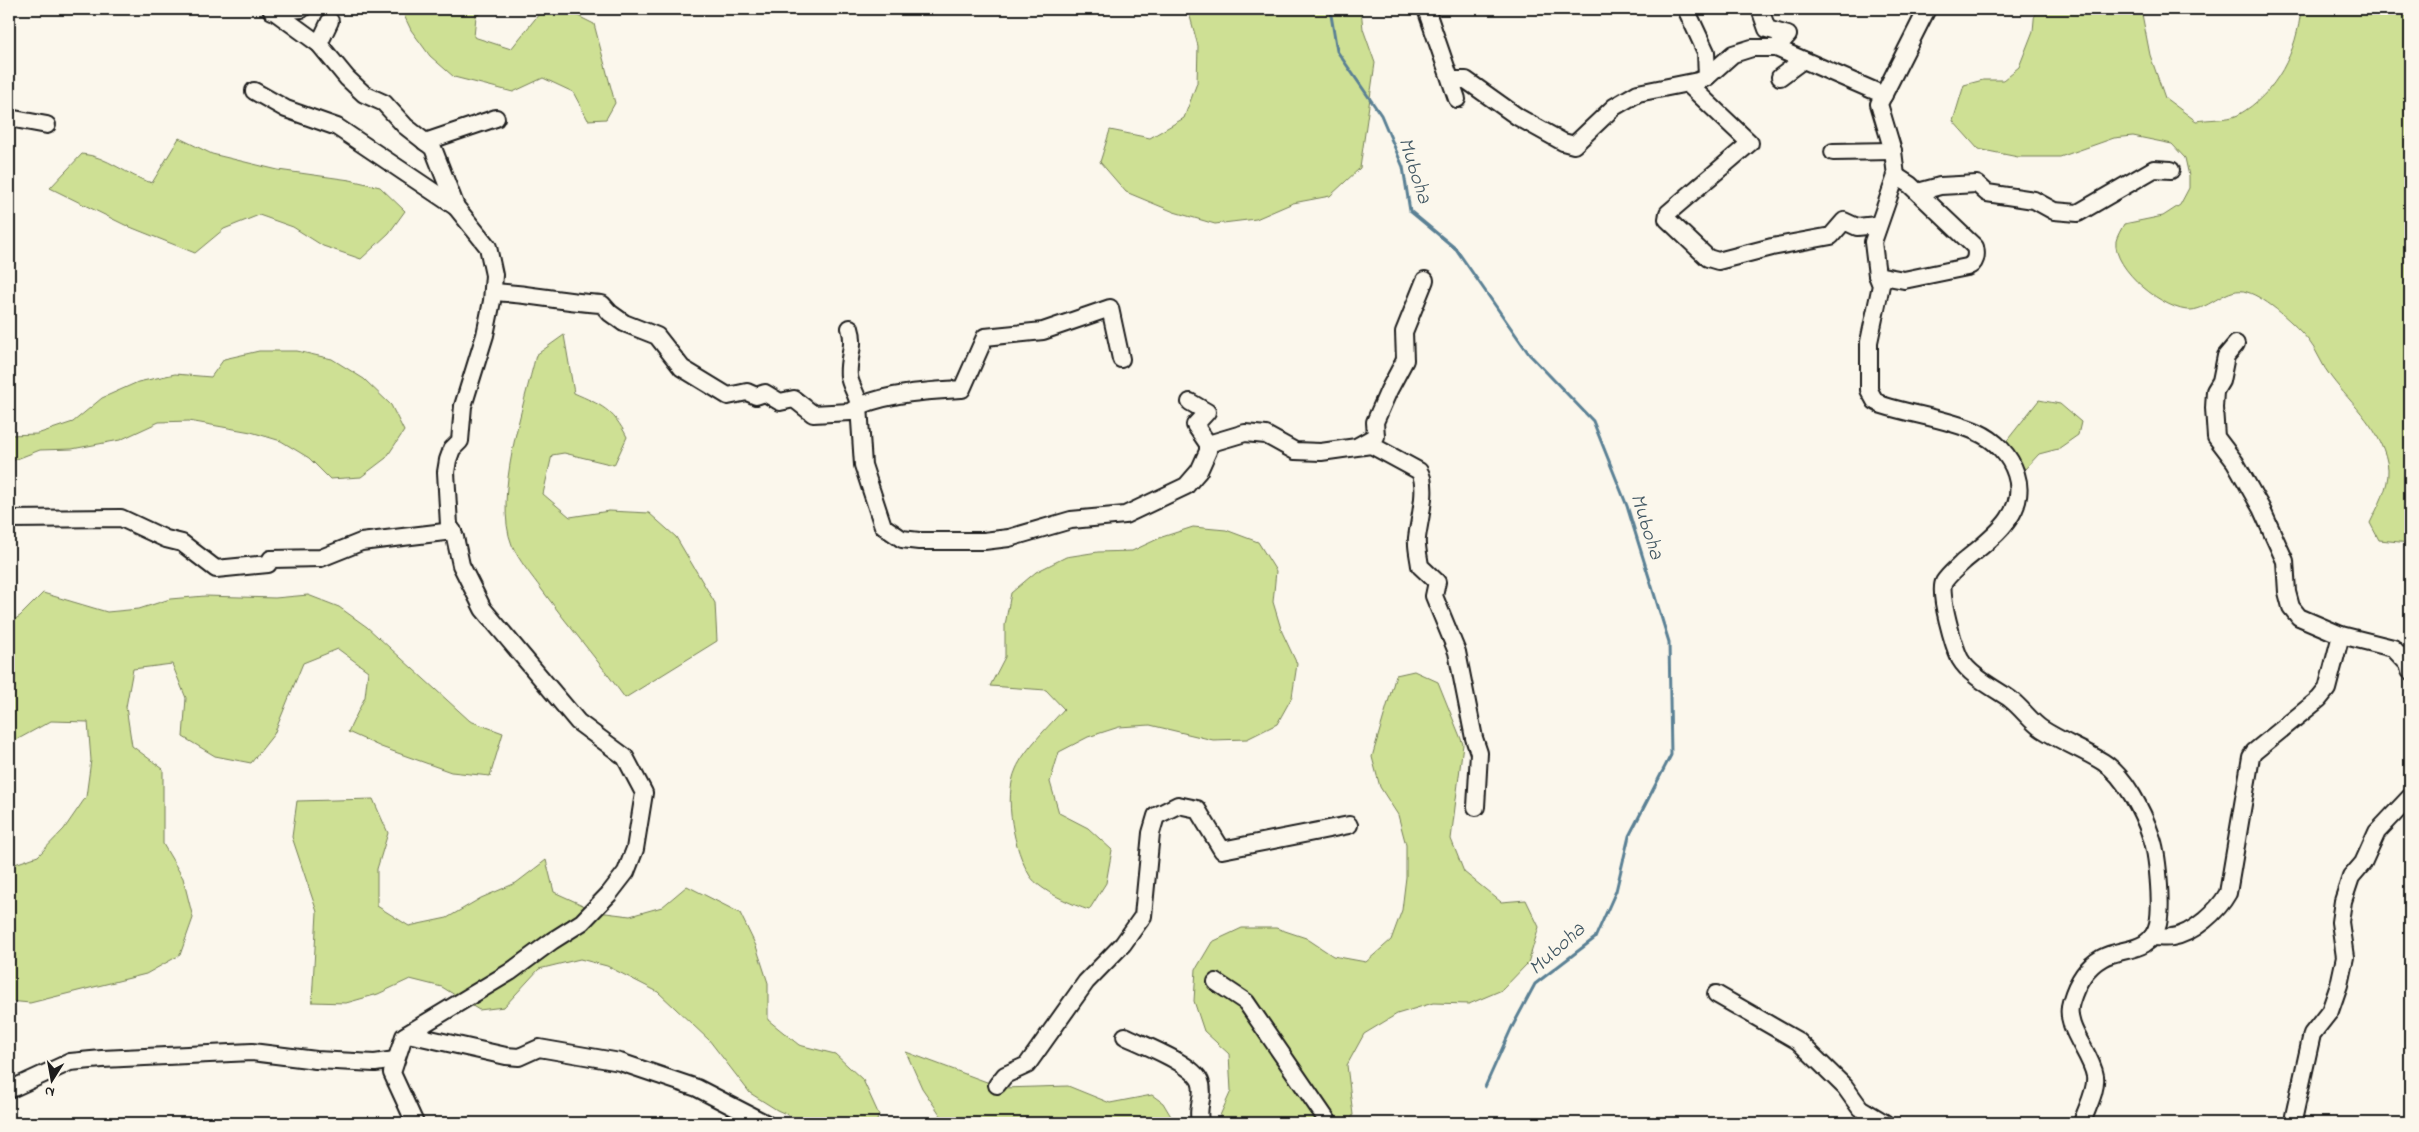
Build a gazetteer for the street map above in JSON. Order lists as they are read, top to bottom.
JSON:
{
  "water": ["Muboha"],
  "north": "bottom"
}
